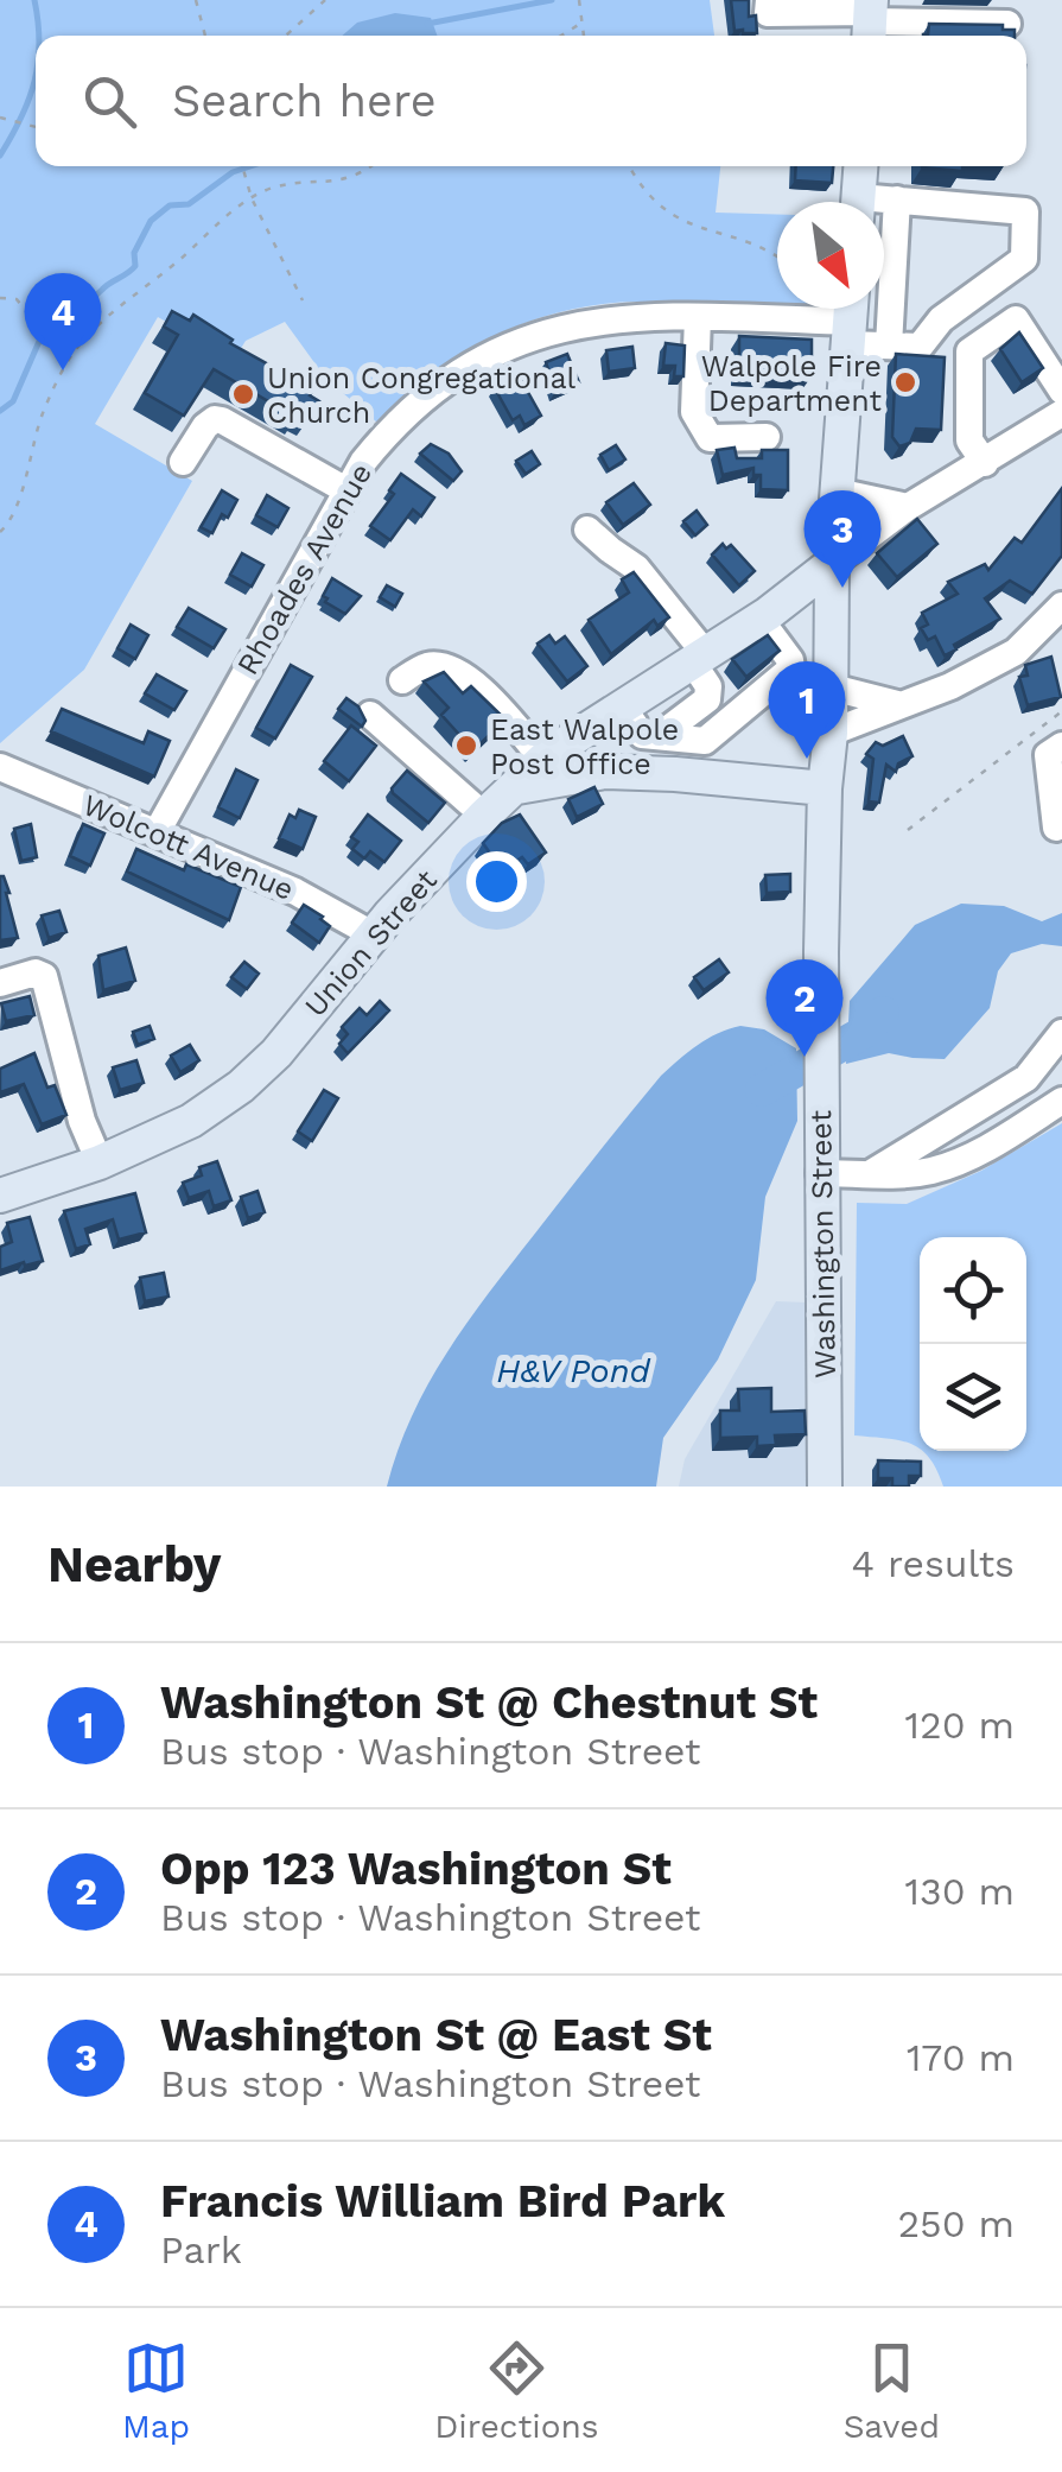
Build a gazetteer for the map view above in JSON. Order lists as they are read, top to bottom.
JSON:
{
  "streets": {
    "main road": ["Union Street", "Washington Street"],
    "street": ["Rhoades Avenue", "Wolcott Avenue"]
  },
  "crossings": [
    ["Rhoades Avenue", "Wolcott Avenue"],
    ["Rhoades Avenue", "Washington Street"],
    ["Wolcott Avenue", "Union Street"],
    ["Union Street", "Washington Street"]
  ],
  "water": ["H&V Pond"],
  "places": ["Walpole Fire Department", "Union Congregational Church", "East Walpole Post Office"],
  "north": "bottom right",
  "page": {
    "search": "Search here",
    "pins": [
      "4",
      "3",
      "1",
      "2"
    ],
    "heading": ["Nearby", "4 results"],
    "list": [
      {
        "mark": "1",
        "name": "Washington St @ Chestnut St",
        "note": "Bus stop · Washington Street",
        "value": "120 m"
      },
      {
        "mark": "2",
        "name": "Opp 123 Washington St",
        "note": "Bus stop · Washington Street",
        "value": "130 m"
      },
      {
        "mark": "3",
        "name": "Washington St @ East St",
        "note": "Bus stop · Washington Street",
        "value": "170 m"
      },
      {
        "mark": "4",
        "name": "Francis William Bird Park",
        "note": "Park",
        "value": "250 m"
      }
    ],
    "nav": ["Map", "Directions", "Saved"]
  }
}
